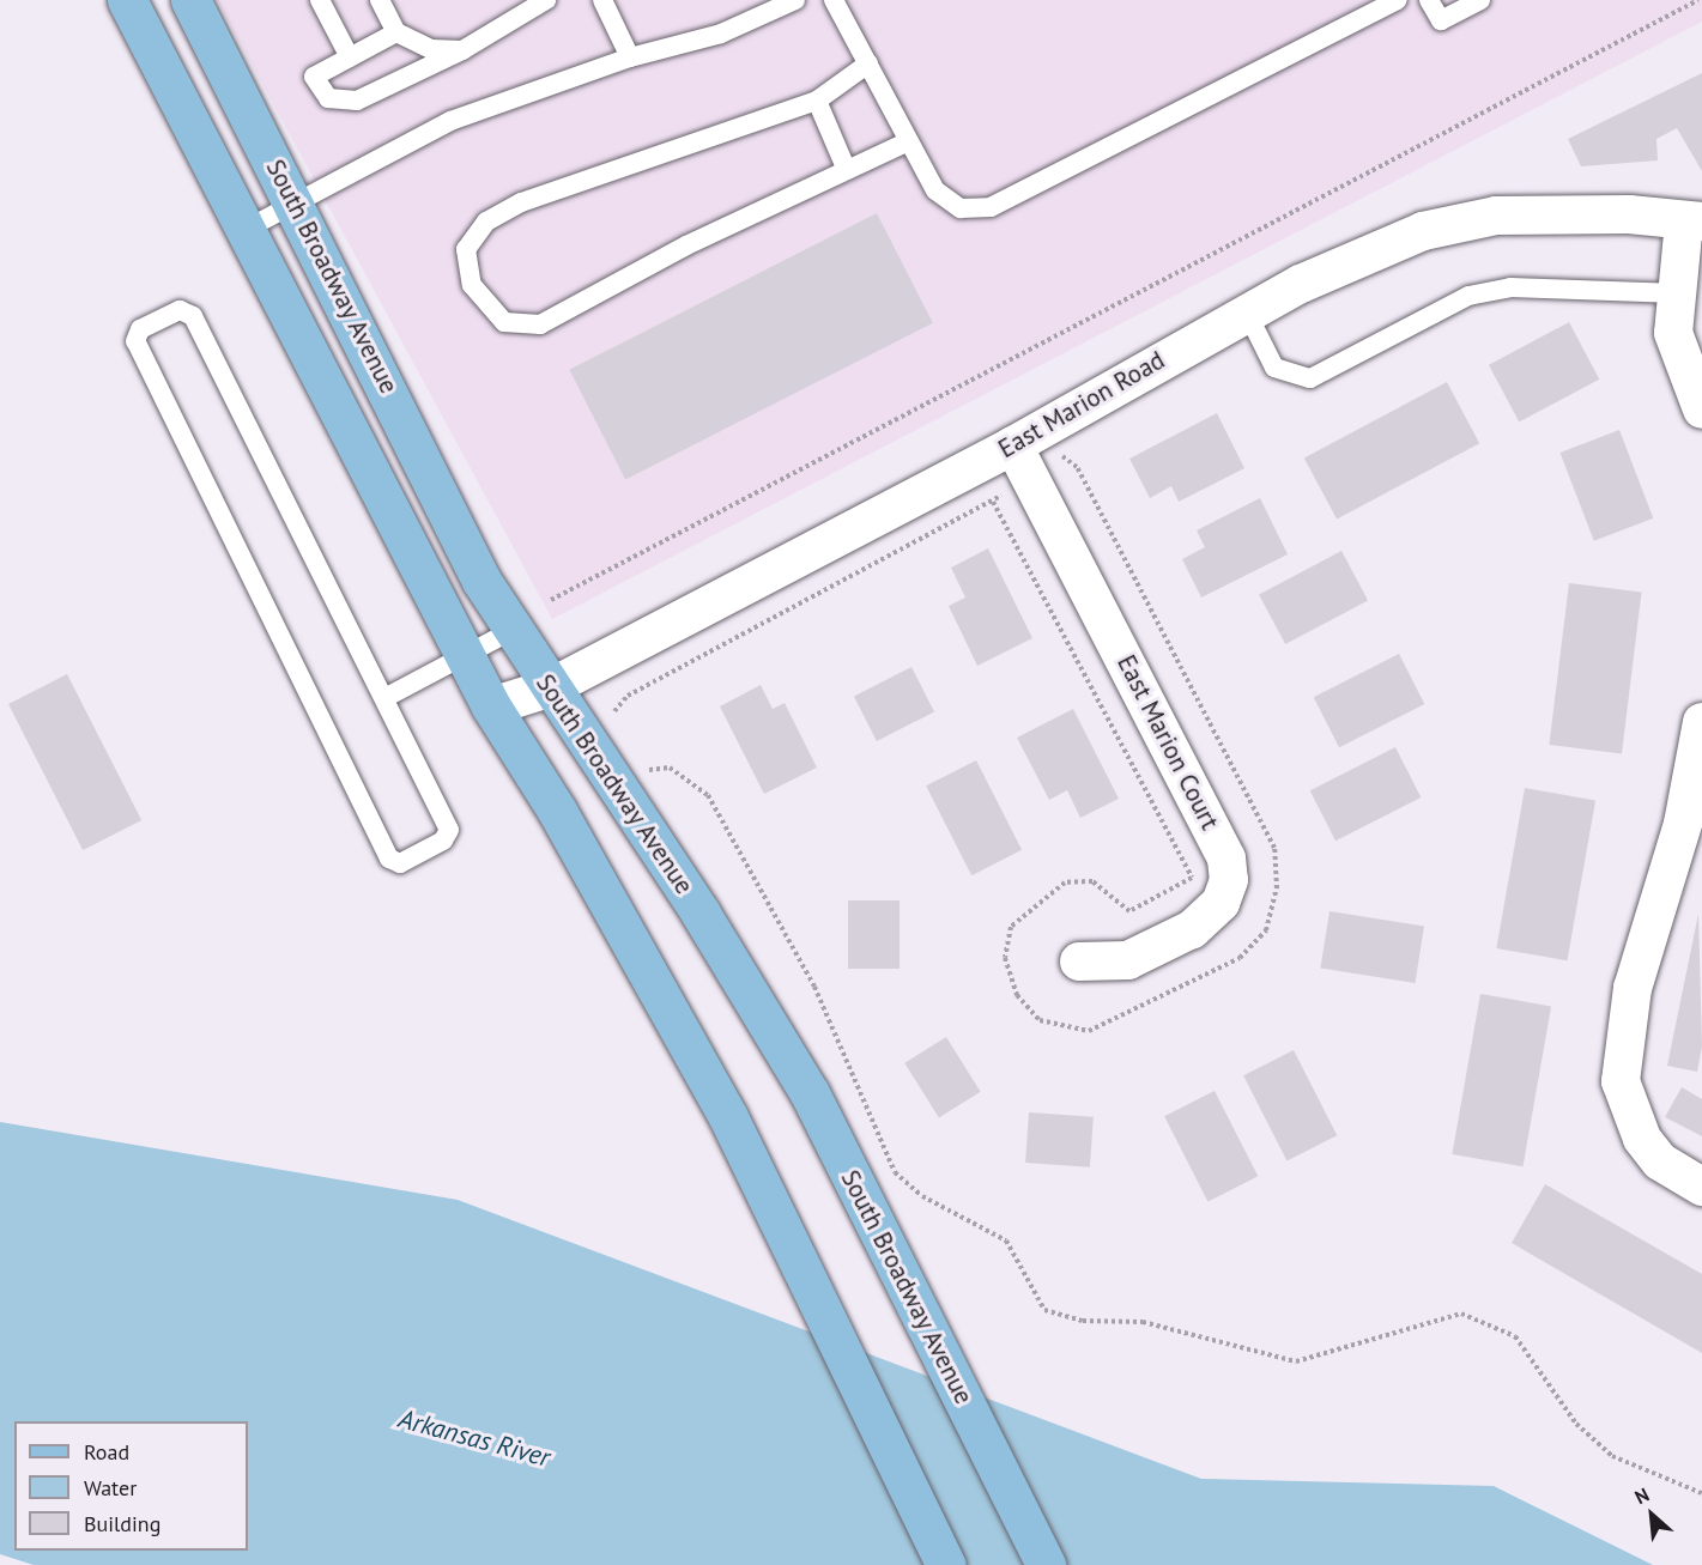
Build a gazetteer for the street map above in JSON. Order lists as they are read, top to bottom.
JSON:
{
  "streets": {
    "main road": ["South Broadway Avenue"],
    "street": ["East Marion Road", "East Marion Court"]
  },
  "crossings": [
    ["South Broadway Avenue", "East Marion Road"],
    ["East Marion Road", "East Marion Court"]
  ],
  "water": ["Arkansas River"],
  "legend": ["Road", "Water", "Building"],
  "north": "top left"
}
